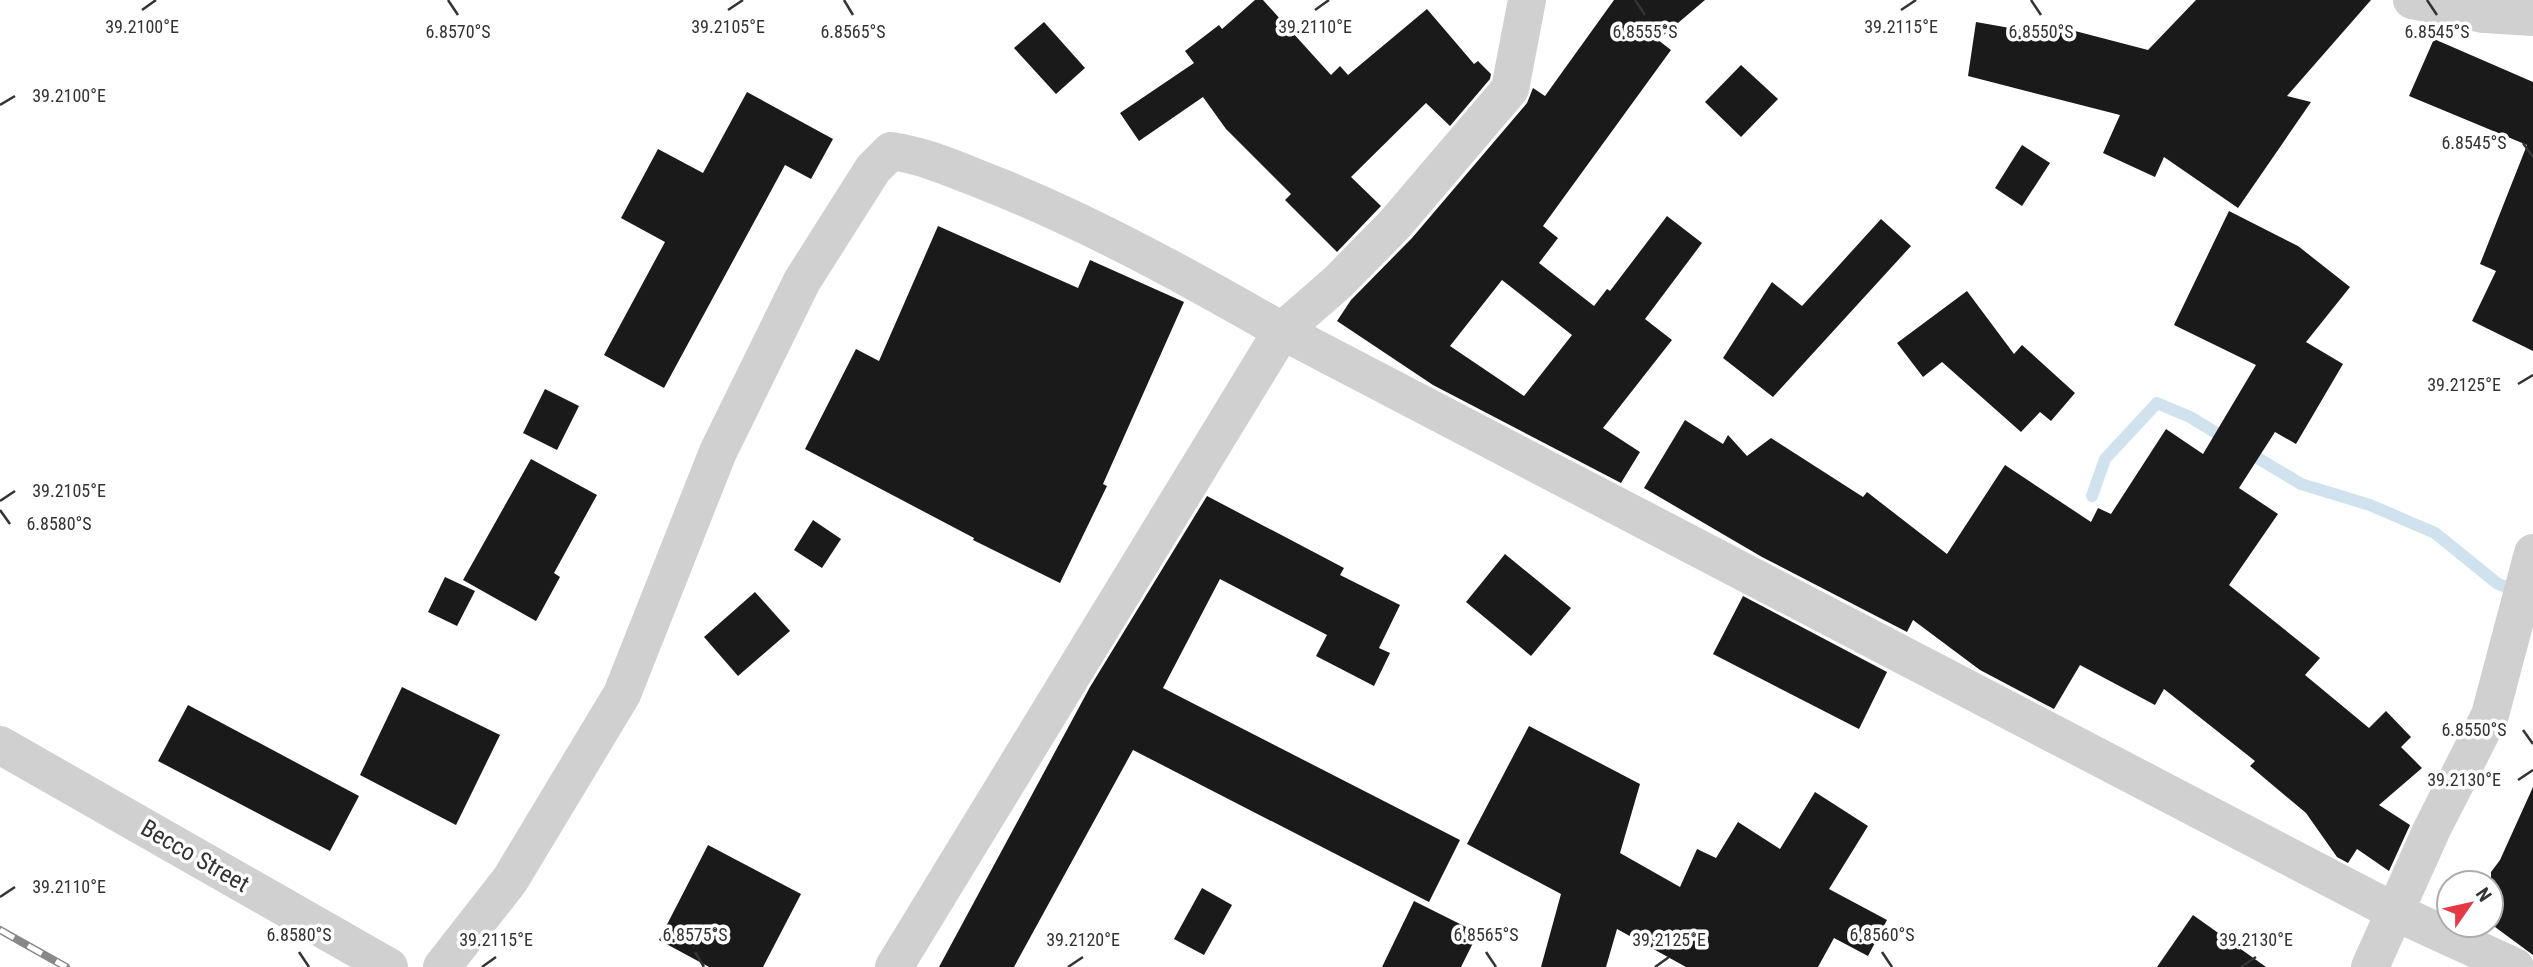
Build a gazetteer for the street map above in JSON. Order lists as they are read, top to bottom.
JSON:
{
  "streets": {
    "street": ["Becco Street"]
  },
  "north": "top right",
  "coordinates": [
    "39.2115°E",
    "39.2100°E",
    "39.2105°E",
    "39.2110°E",
    "6.8570°S",
    "6.8565°S",
    "6.8555°S",
    "6.8550°S",
    "6.8545°S",
    "39.2125°E",
    "6.8580°S",
    "39.2130°E",
    "6.8575°S",
    "6.8560°S",
    "39.2120°E"
  ]
}
